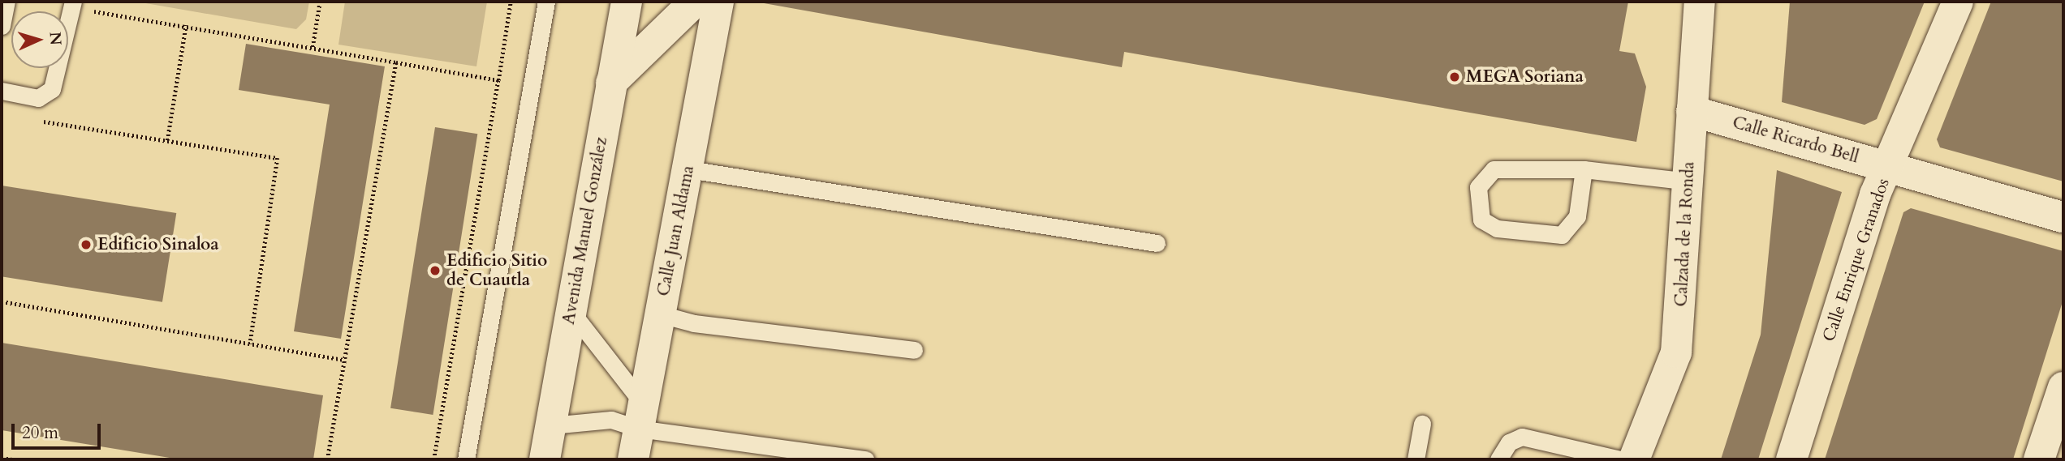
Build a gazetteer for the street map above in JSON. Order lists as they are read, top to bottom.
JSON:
{
  "streets": {
    "street": [
      "Calle Ricardo Bell",
      "Avenida Manuel González",
      "Calle Juan Aldama",
      "Calzada de la Ronda",
      "Calle Enrique Granados"
    ]
  },
  "crossings": [
    ["Calle Ricardo Bell", "Calzada de la Ronda"],
    ["Calle Ricardo Bell", "Calle Enrique Granados"]
  ],
  "places": ["MEGA Soriana", "Edificio Sinaloa", "Edificio Sitio de Cuautla"],
  "scale_bar": "20 m",
  "north": "right"
}
